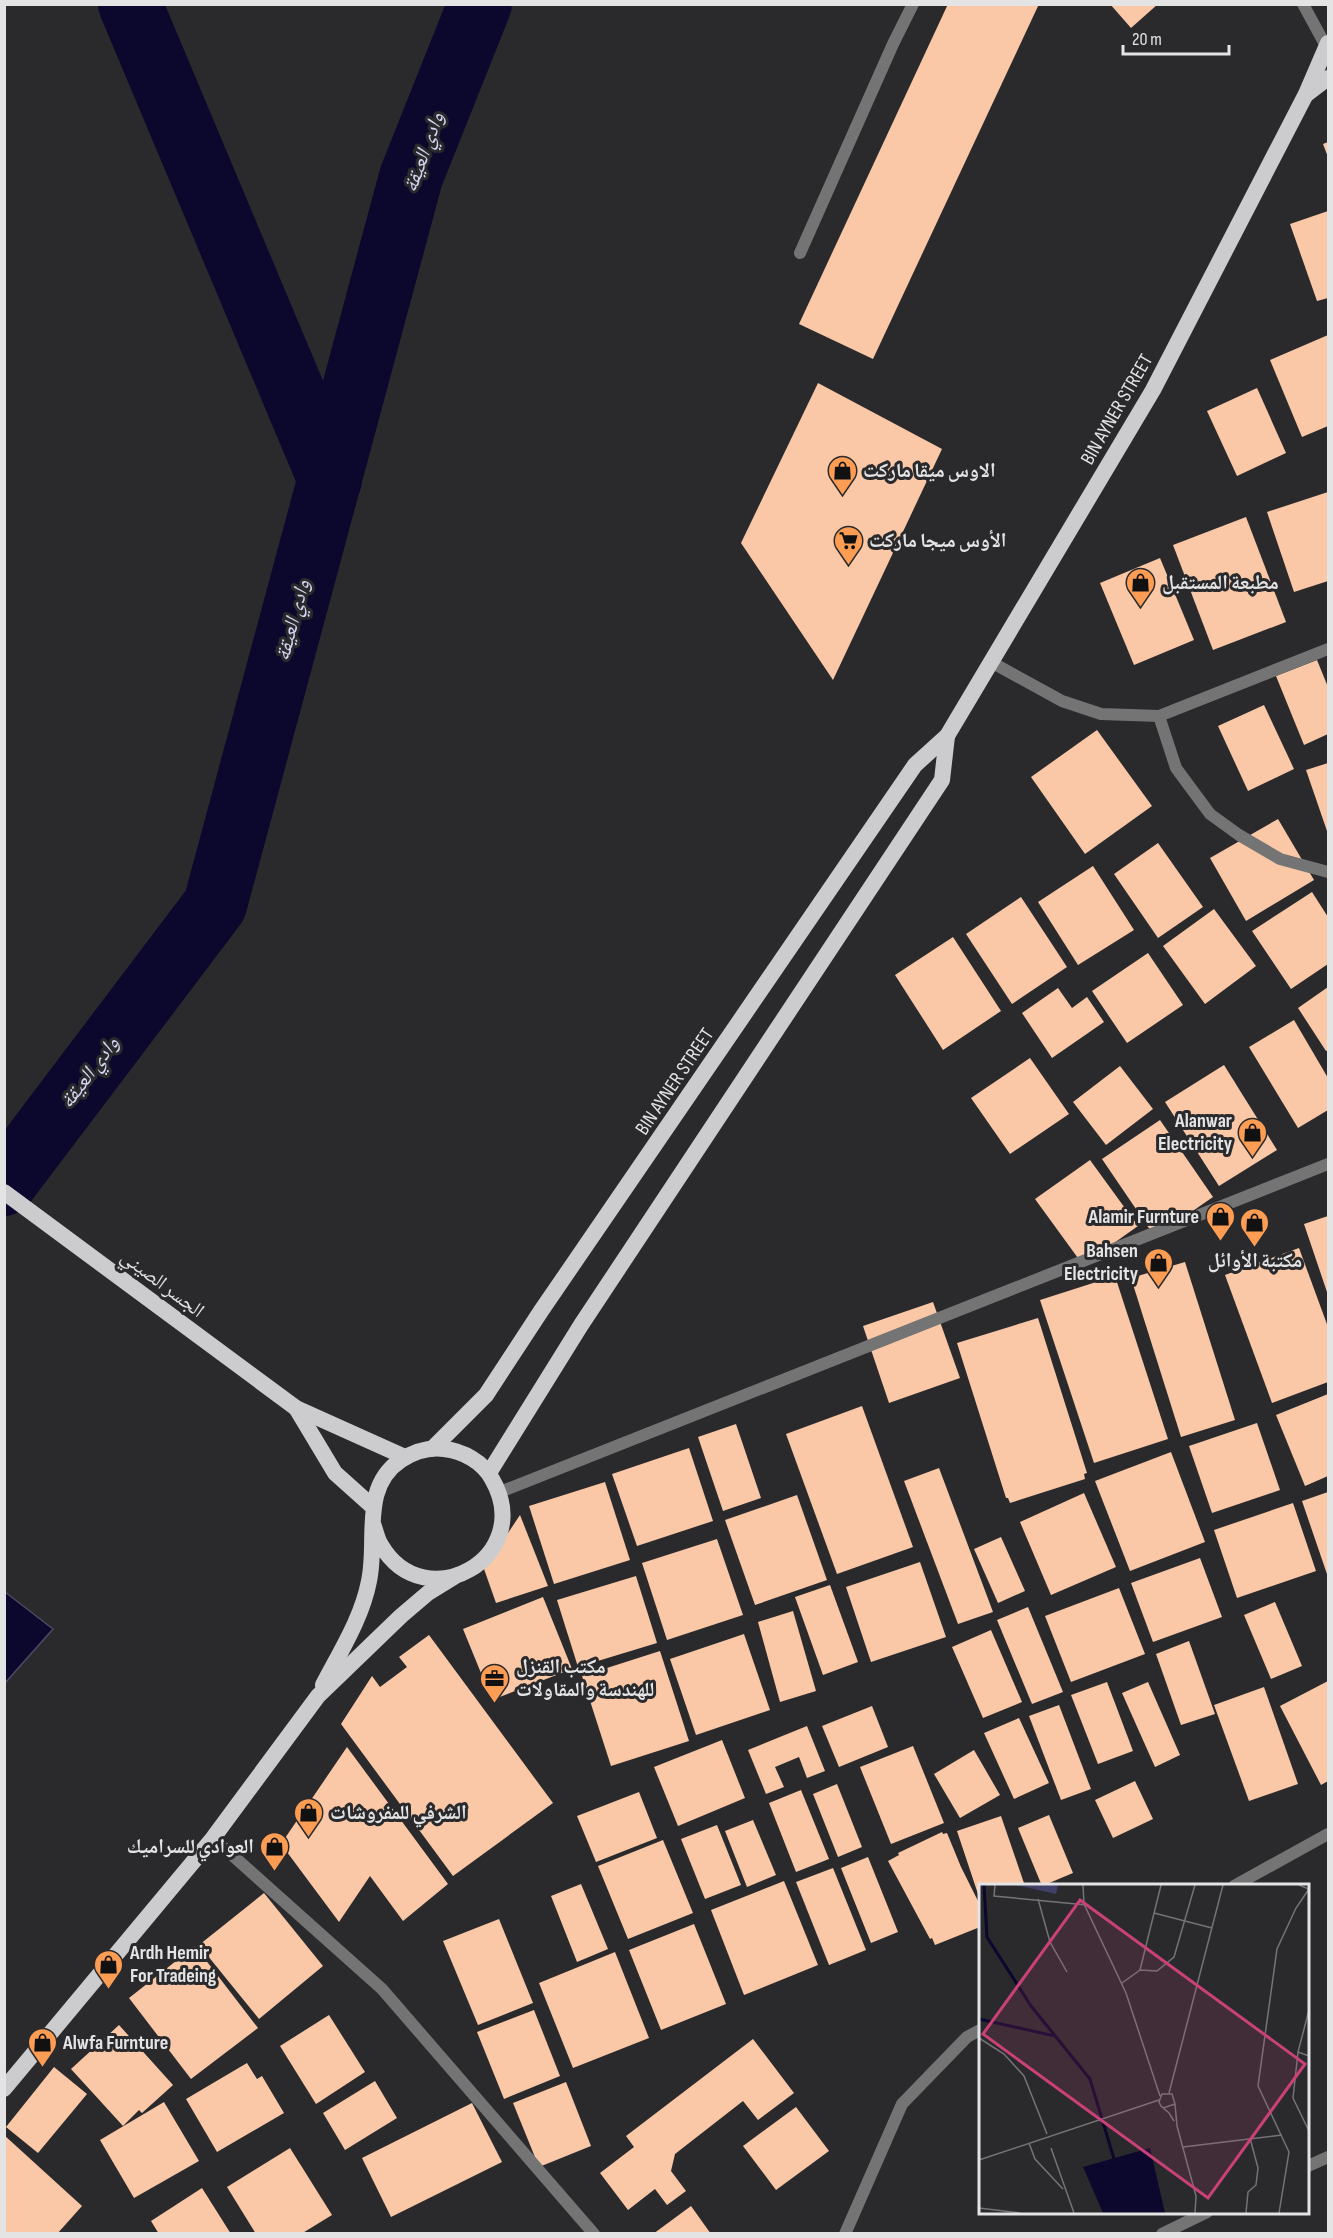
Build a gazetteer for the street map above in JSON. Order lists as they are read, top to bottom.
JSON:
{
  "streets": {
    "highway": ["BIN AYNER STREET", "الجسر الصيني"]
  },
  "water": ["وادي العيقة"],
  "places": {
    "shop": [
      "الاوس ميقا ماركت",
      "مطبعة المستقبل",
      "Alanwar Electricity",
      "Alamir Furnture",
      "مكتبة الأوائل",
      "Bahsen Electricity",
      "الشرفي للمفروشات",
      "العوادي للسراميك",
      "Ardh Hemir For Tradeing",
      "Alwfa Furnture"
    ],
    "supermarket": ["الأوس ميجا ماركت"],
    "office": ["مكتب القنزل للهندسة والمقاولات"]
  },
  "scale_bar": "20 m"
}
